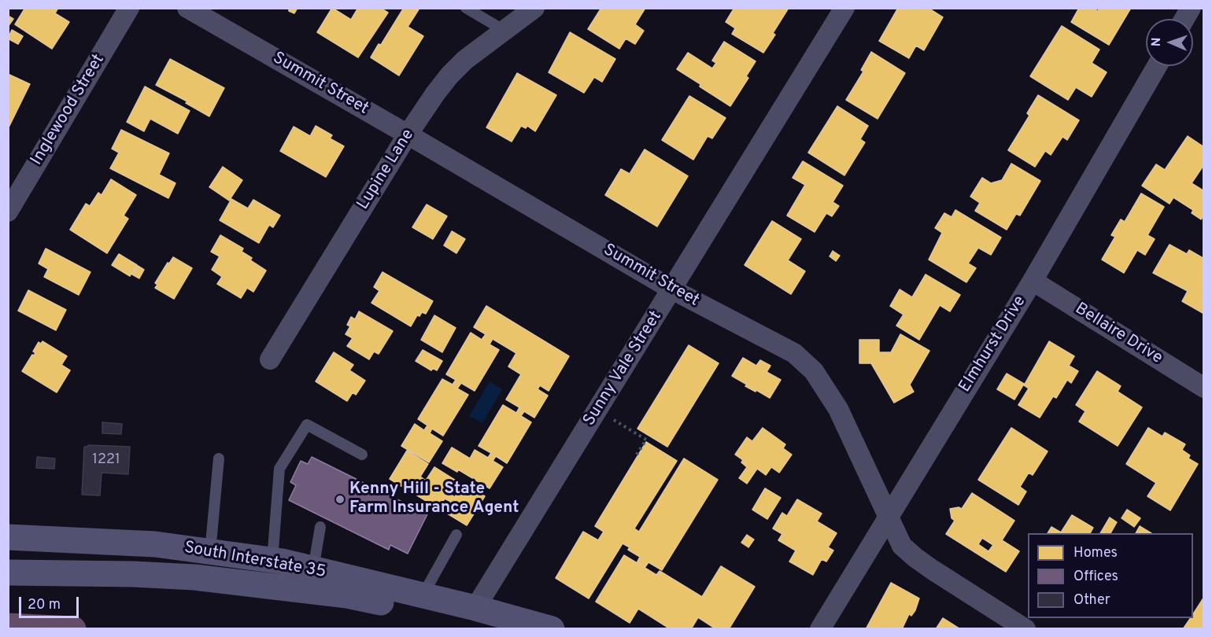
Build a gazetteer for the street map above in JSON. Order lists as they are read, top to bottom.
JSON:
{
  "streets": {
    "main road": ["South Interstate 35"],
    "street": [
      "Summit Street",
      "Inglewood Street",
      "Lupine Lane",
      "Bellaire Drive",
      "Elmhurst Drive",
      "Sunny Vale Street"
    ]
  },
  "crossings": [
    ["Summit Street", "Lupine Lane"],
    ["Summit Street", "Elmhurst Drive"],
    ["Summit Street", "Sunny Vale Street"],
    ["Bellaire Drive", "Elmhurst Drive"],
    ["Sunny Vale Street", "South Interstate 35"]
  ],
  "places": ["Kenny Hill - State Farm Insurance Agent"],
  "house_numbers": ["1221"],
  "legend": ["Homes", "Offices", "Other"],
  "scale_bar": "20 m",
  "north": "left"
}
